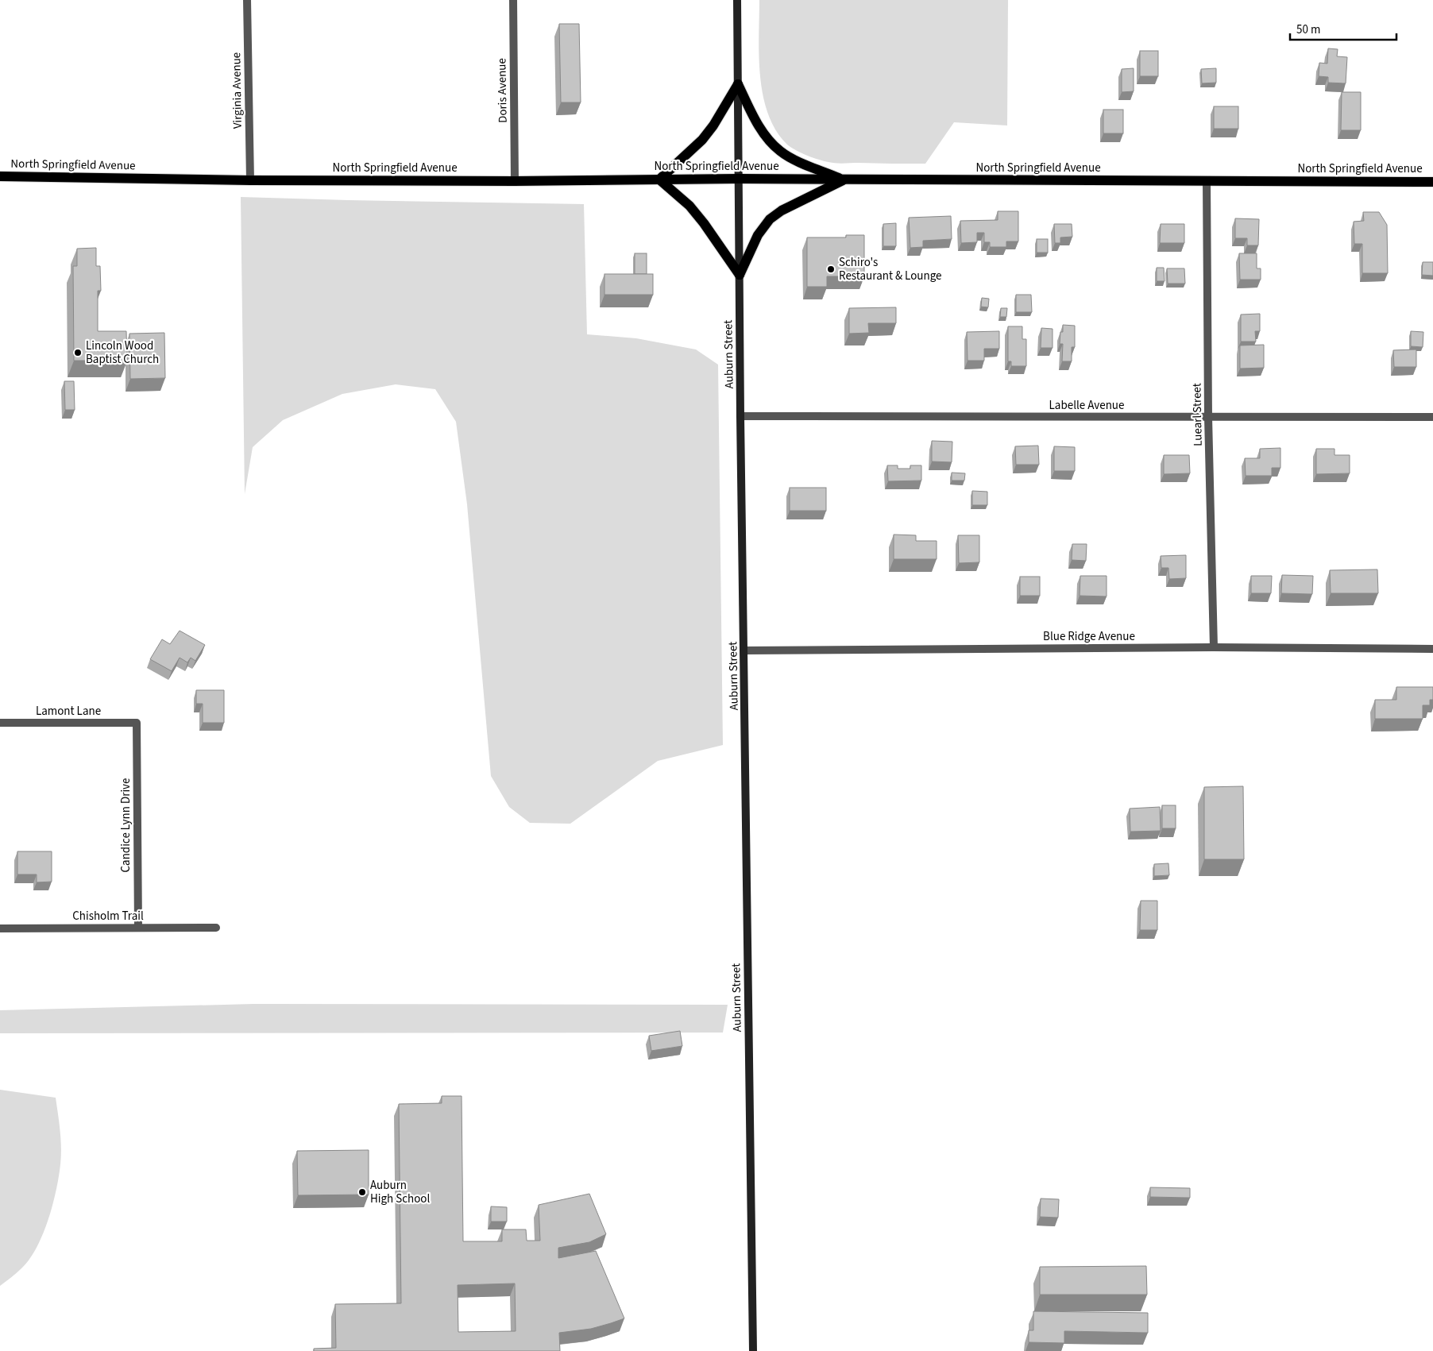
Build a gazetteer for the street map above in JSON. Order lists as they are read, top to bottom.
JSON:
{
  "streets": {
    "main road": ["North Springfield Avenue", "Auburn Street"],
    "street": [
      "Virginia Avenue",
      "Doris Avenue",
      "Labelle Avenue",
      "Luearl Street",
      "Blue Ridge Avenue",
      "Lamont Lane",
      "Candice Lynn Drive",
      "Chisholm Trail"
    ]
  },
  "crossings": [
    ["Virginia Avenue", "North Springfield Avenue"],
    ["Doris Avenue", "North Springfield Avenue"],
    ["North Springfield Avenue", "Auburn Street"],
    ["North Springfield Avenue", "Luearl Street"],
    ["Auburn Street", "Labelle Avenue"],
    ["Auburn Street", "Blue Ridge Avenue"],
    ["Labelle Avenue", "Luearl Street"],
    ["Luearl Street", "Blue Ridge Avenue"],
    ["Lamont Lane", "Candice Lynn Drive"],
    ["Candice Lynn Drive", "Chisholm Trail"]
  ],
  "places": ["Schiro's Restaurant & Lounge", "Lincoln Wood Baptist Church", "Auburn High School"],
  "scale_bar": "50 m"
}
